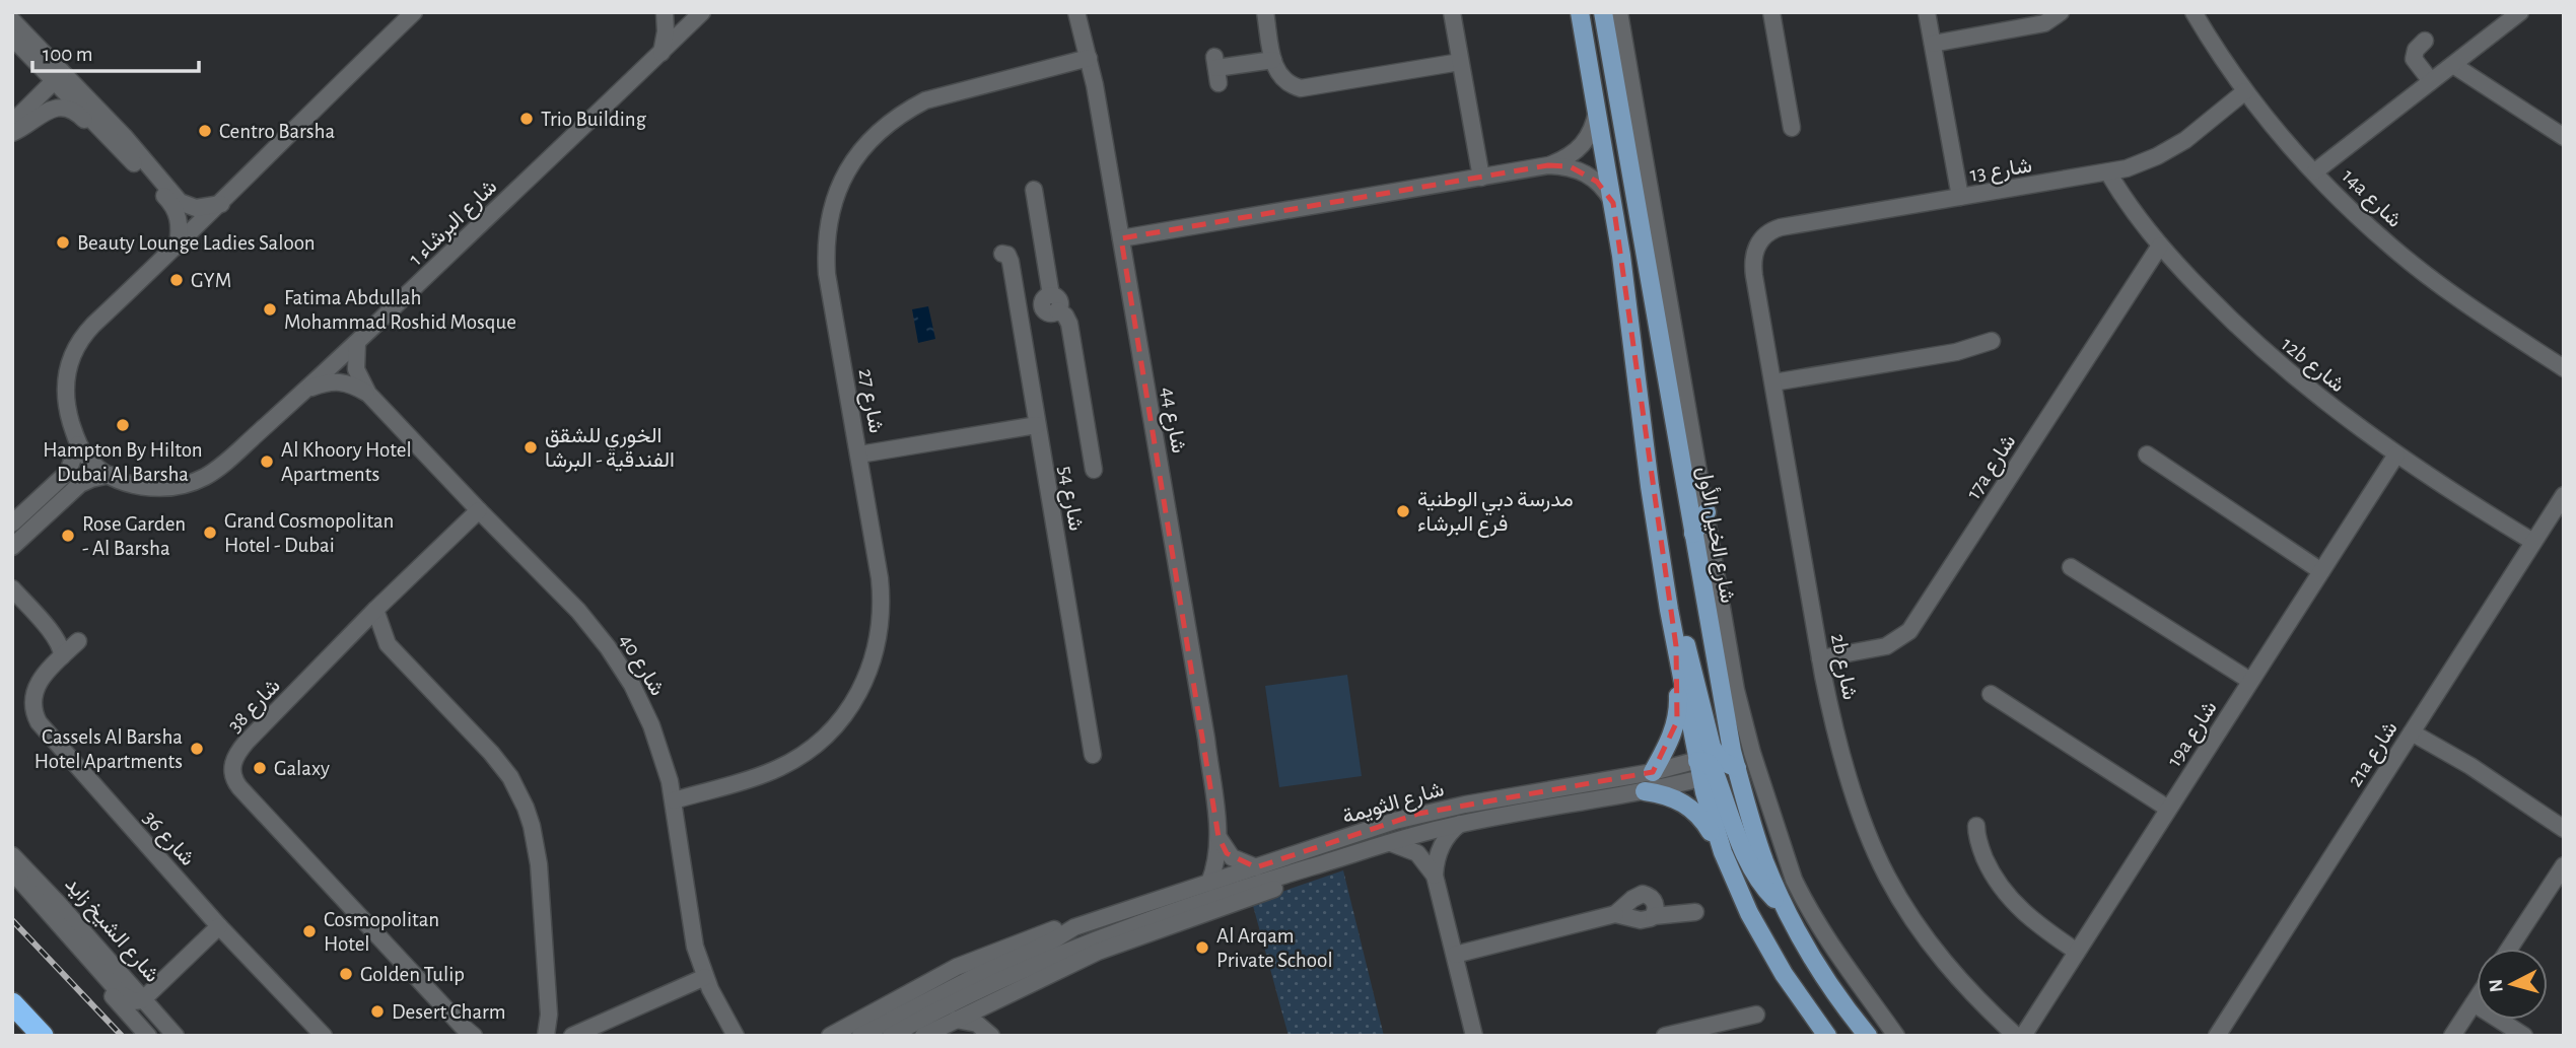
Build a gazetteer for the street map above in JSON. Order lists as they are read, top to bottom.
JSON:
{
  "streets": {
    "main road": ["شارع الخيل الأول"],
    "street": [
      "شارع 13",
      "14a شارع",
      "شارع البرشاء 1",
      "12b شارع",
      "شارع 27",
      "شارع 44",
      "17a شارع",
      "شارع 54",
      "شارع 40",
      "2b شارع",
      "شارع 38",
      "19a شارع",
      "21a شارع",
      "شارع الثويمة",
      "شارع 36",
      "شارع الشيخ زايد"
    ]
  },
  "crossings": [
    ["شارع 13", "14a شارع"],
    ["شارع 13", "12b شارع"],
    ["شارع 13", "2b شارع"],
    ["شارع البرشاء 1", "شارع 40"],
    ["12b شارع", "17a شارع"],
    ["12b شارع", "19a شارع"],
    ["12b شارع", "21a شارع"],
    ["شارع 27", "شارع 44"],
    ["شارع 27", "شارع 40"],
    ["شارع 44", "شارع الثويمة"],
    ["17a شارع", "2b شارع"],
    ["شارع الخيل الأول", "شارع الثويمة"],
    ["شارع 40", "شارع 38"]
  ],
  "places": [
    "Trio Building",
    "Centro Barsha",
    "Beauty Lounge Ladies Saloon",
    "GYM",
    "Fatima Abdullah Mohammad Roshid Mosque",
    "Hampton By Hilton Dubai Al Barsha",
    "الخوري للشقق الفندقية - البرشا",
    "Al Khoory Hotel Apartments",
    "مدرسة دبي الوطنية فرع البرشاء",
    "Grand Cosmopolitan Hotel - Dubai",
    "Rose Garden - Al Barsha",
    "Cassels Al Barsha Hotel Apartments",
    "Galaxy",
    "Cosmopolitan Hotel",
    "Al Arqam Private School",
    "Golden Tulip",
    "Desert Charm"
  ],
  "scale_bar": "100 m",
  "north": "left"
}
